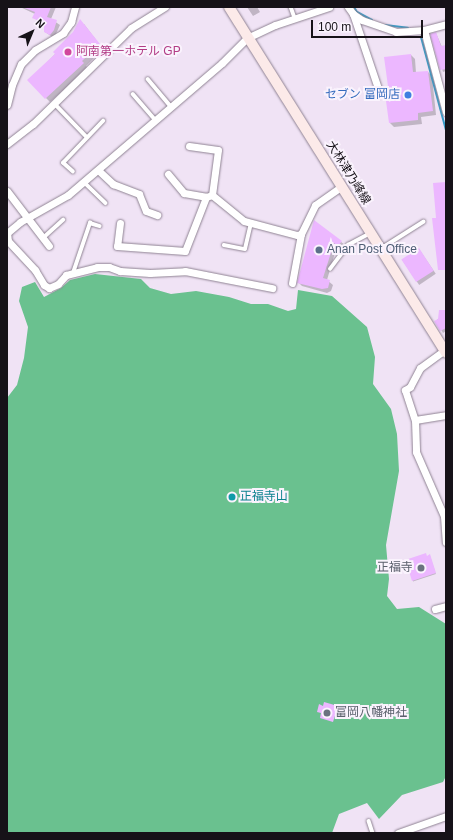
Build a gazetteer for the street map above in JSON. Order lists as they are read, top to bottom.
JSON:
{
  "streets": {
    "main road": ["大林津乃峰線"]
  },
  "places": [
    "阿南第一ホテル GP",
    "セブン 富岡店",
    "Anan Post Office",
    "正福寺山",
    "正福寺",
    "富岡八幡神社"
  ],
  "scale_bar": "100 m",
  "north": "top right"
}
